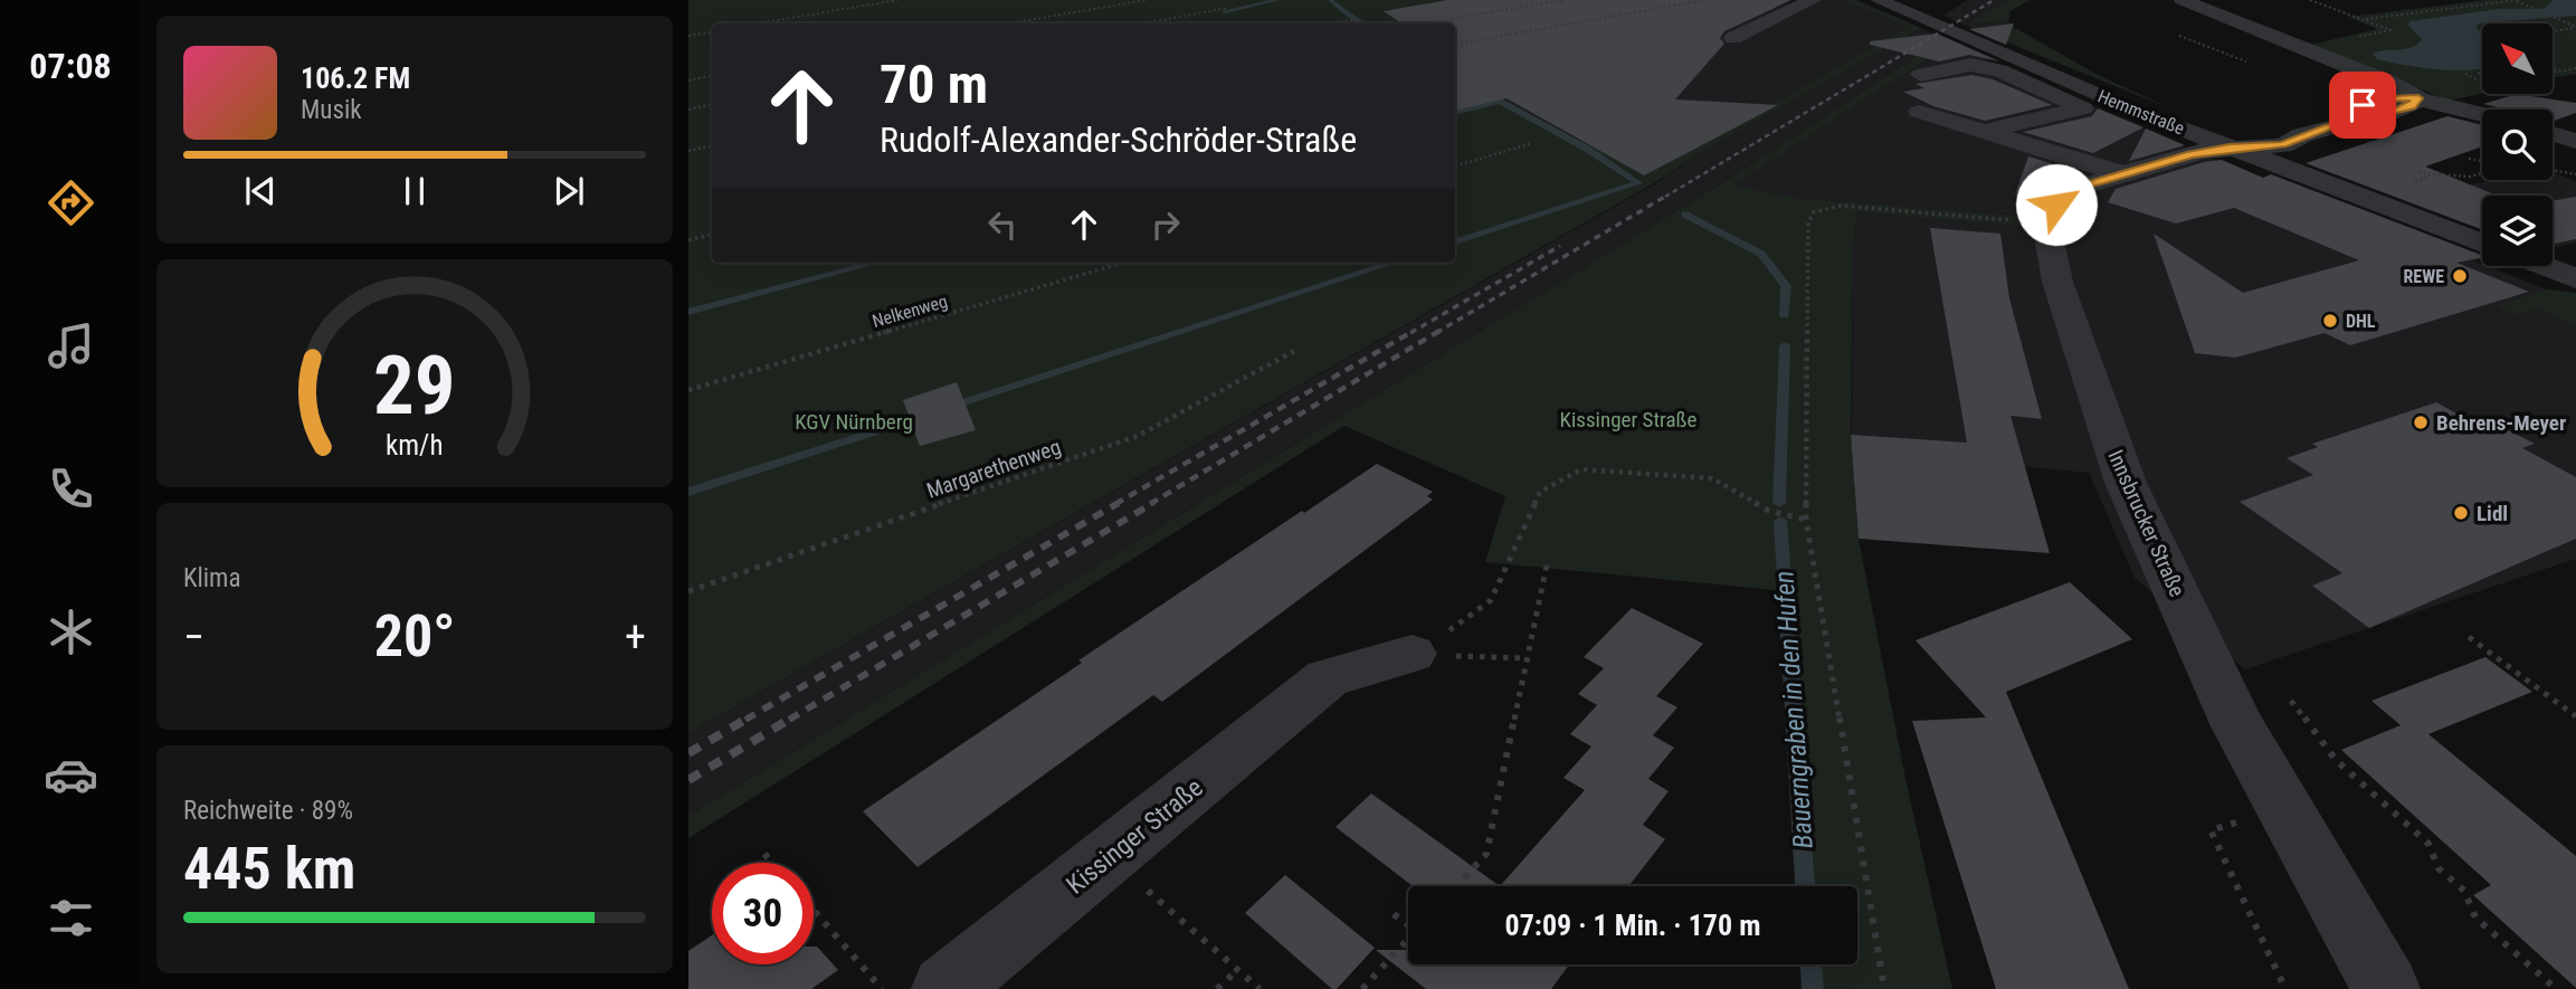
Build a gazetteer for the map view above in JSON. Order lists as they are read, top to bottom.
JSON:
{
  "streets": {
    "street": ["Hemmstraße", "Innsbrucker Straße", "Kissinger Straße"],
    "path": ["Nelkenweg", "Margarethenweg"]
  },
  "water": ["Bauerngraben in den Hufen"],
  "parks": ["Kissinger Straße", "KGV Nürnberg"],
  "places": [
    "REWE",
    "DHL",
    "Behrens-Meyer",
    "Lidl"
  ],
  "north": "top left",
  "page": {
    "tabs": "07:08",
    "turn": ["70 m", "Rudolf-Alexander-Schröder-Straße"],
    "song": ["106.2 FM", "Musik"],
    "tile": [
      "Klima",
      ["Reichweite · 89%", "445 km"]
    ],
    "heat": ["−", "20°", "+"],
    "limit": "30",
    "trip": "07:09 · 1 Min. · 170 m",
    "gauge": ["29", "km/h"]
  }
}
